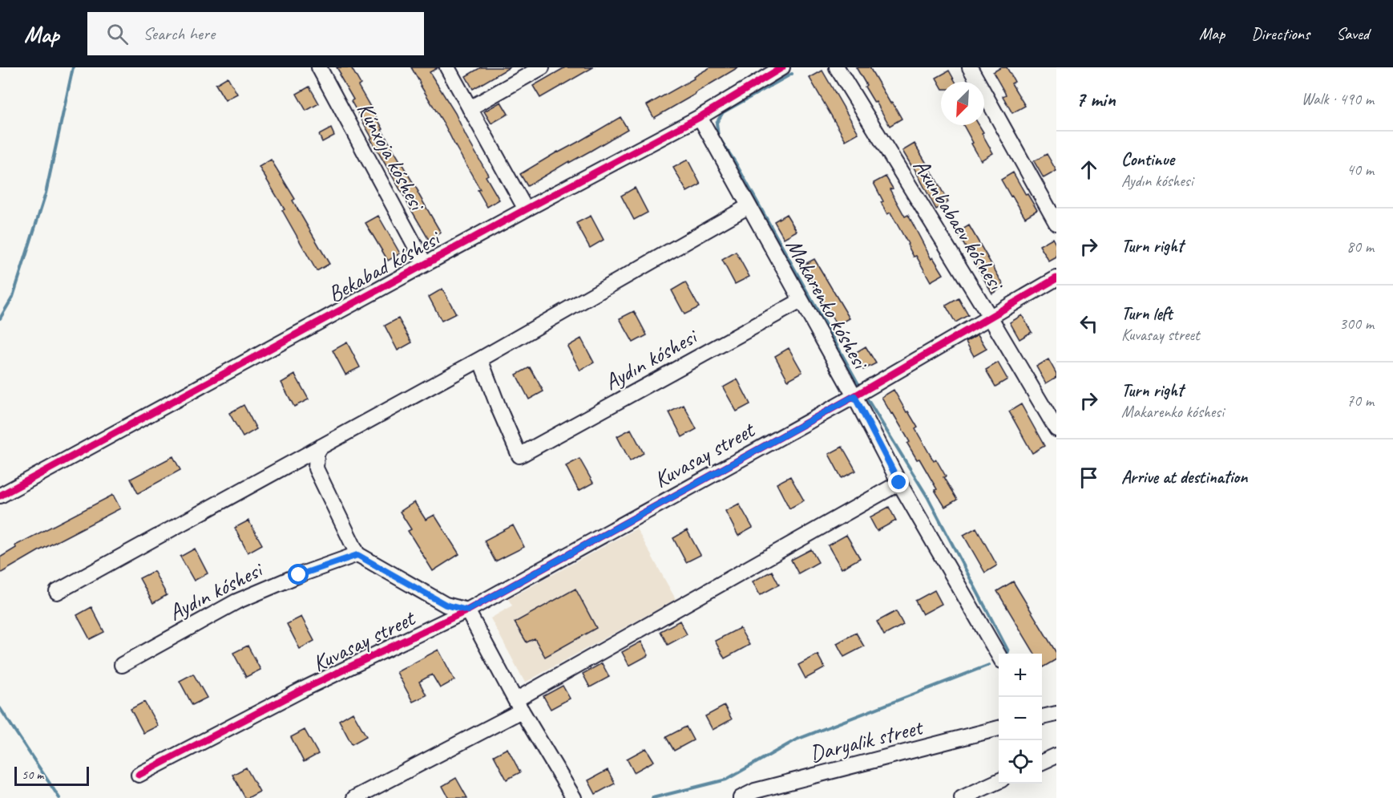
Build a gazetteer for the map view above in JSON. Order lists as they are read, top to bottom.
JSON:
{
  "streets": {
    "street": [
      "Kúnxoja kóshesi",
      "Axunbabaev kóshesi",
      "Bekabad kóshesi",
      "Makarenko kóshesi",
      "Aydın kóshesi",
      "Kuvasay street",
      "Daryalik street"
    ]
  },
  "crossings": [
    ["Kúnxoja kóshesi", "Bekabad kóshesi"],
    ["Axunbabaev kóshesi", "Kuvasay street"],
    ["Bekabad kóshesi", "Makarenko kóshesi"],
    ["Makarenko kóshesi", "Aydın kóshesi"],
    ["Makarenko kóshesi", "Kuvasay street"]
  ],
  "scale_bar": "50 m",
  "north": "bottom left",
  "page": {
    "header": "Map",
    "search": "Search here",
    "nav": ["Map", "Directions", "Saved"],
    "heading": ["7 min", "Walk · 490 m"],
    "list": [
      ["Continue", "Aydın kóshesi", "40 m"],
      ["Turn right", "80 m"],
      ["Turn left", "Kuvasay street", "300 m"],
      ["Turn right", "Makarenko kóshesi", "70 m"],
      "Arrive at destination"
    ],
    "map_buttons": ["+", "−"],
    "scale": "50 m"
  }
}
